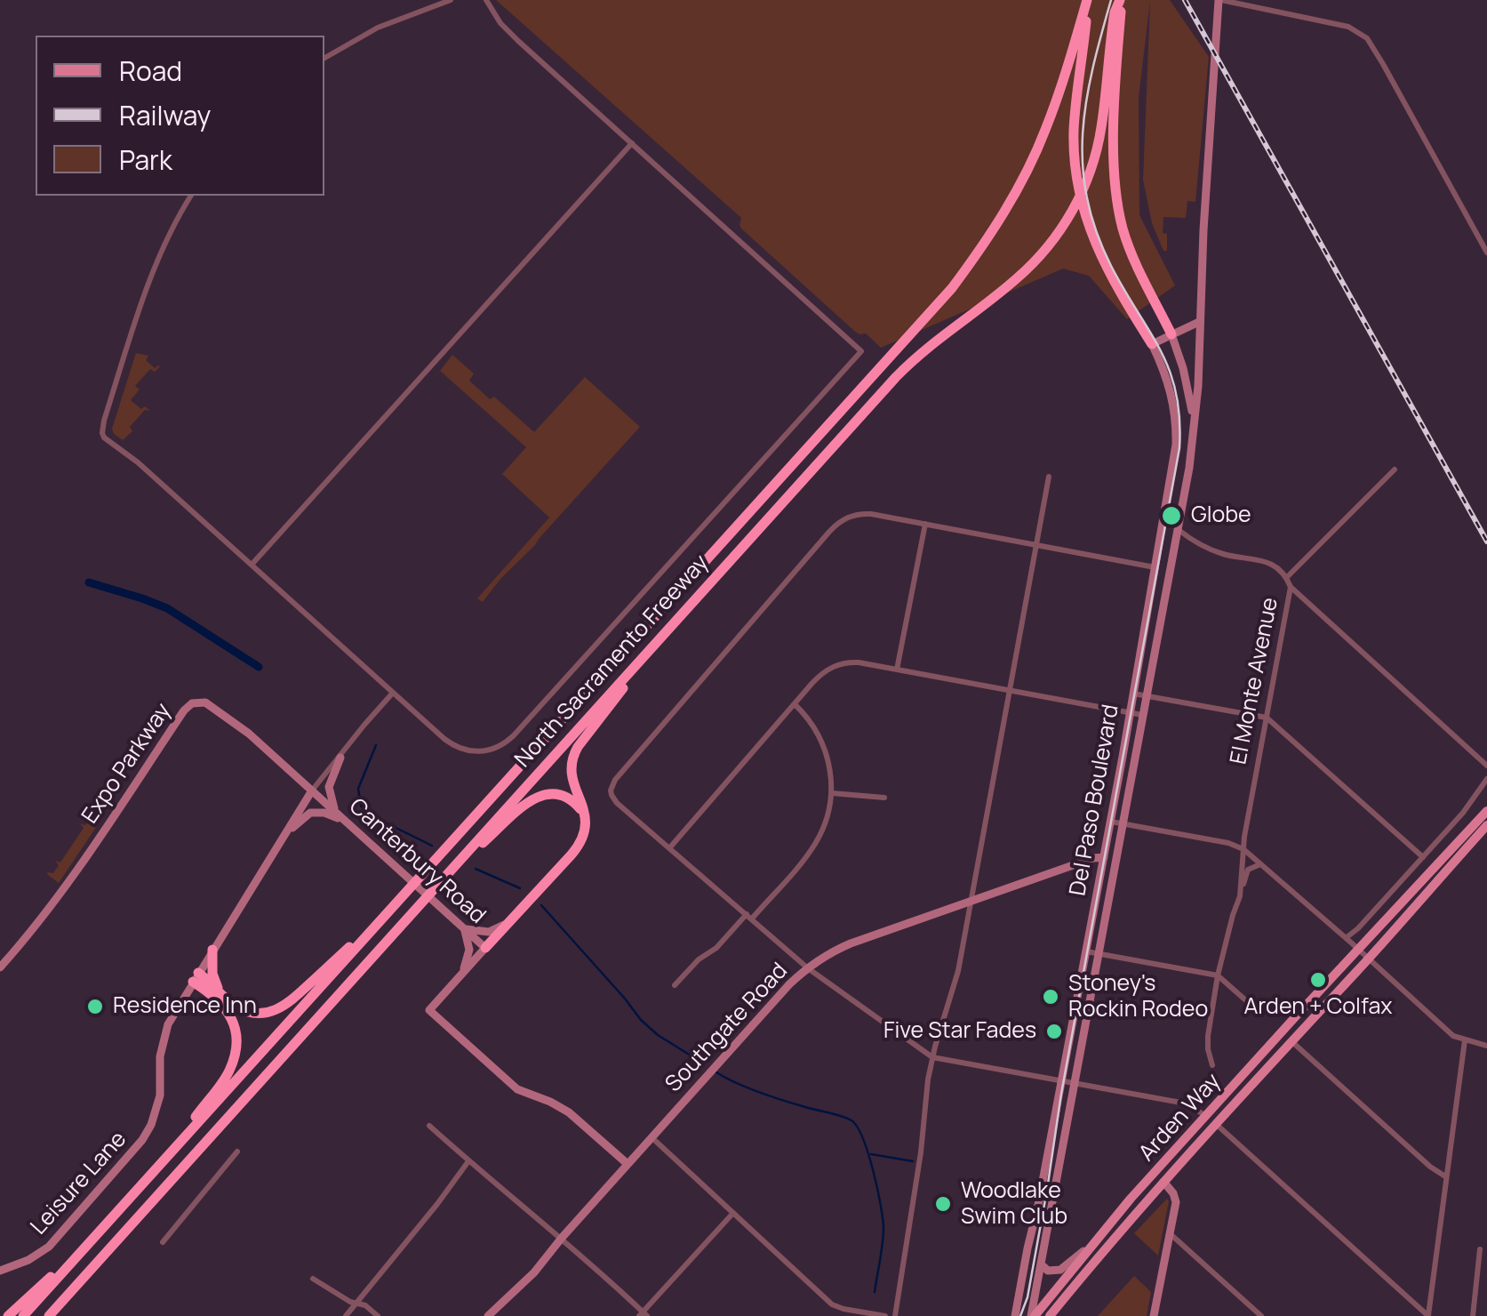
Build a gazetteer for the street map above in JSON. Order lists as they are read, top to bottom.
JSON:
{
  "streets": {
    "highway": ["North Sacramento Freeway"],
    "main road": ["Arden Way"],
    "street": [
      "El Monte Avenue",
      "Expo Parkway",
      "Del Paso Boulevard",
      "Canterbury Road",
      "Southgate Road",
      "Leisure Lane"
    ]
  },
  "crossings": [
    ["Expo Parkway", "Canterbury Road"],
    ["Expo Parkway", "Leisure Lane"],
    ["Del Paso Boulevard", "Southgate Road"],
    ["Del Paso Boulevard", "Arden Way"],
    ["Canterbury Road", "Southgate Road"],
    ["Canterbury Road", "Leisure Lane"]
  ],
  "places": [
    "Globe",
    "Arden + Colfax",
    "Stoney's Rockin Rodeo",
    "Residence Inn",
    "Five Star Fades",
    "Woodlake Swim Club"
  ],
  "legend": ["Road", "Railway", "Park"]
}
